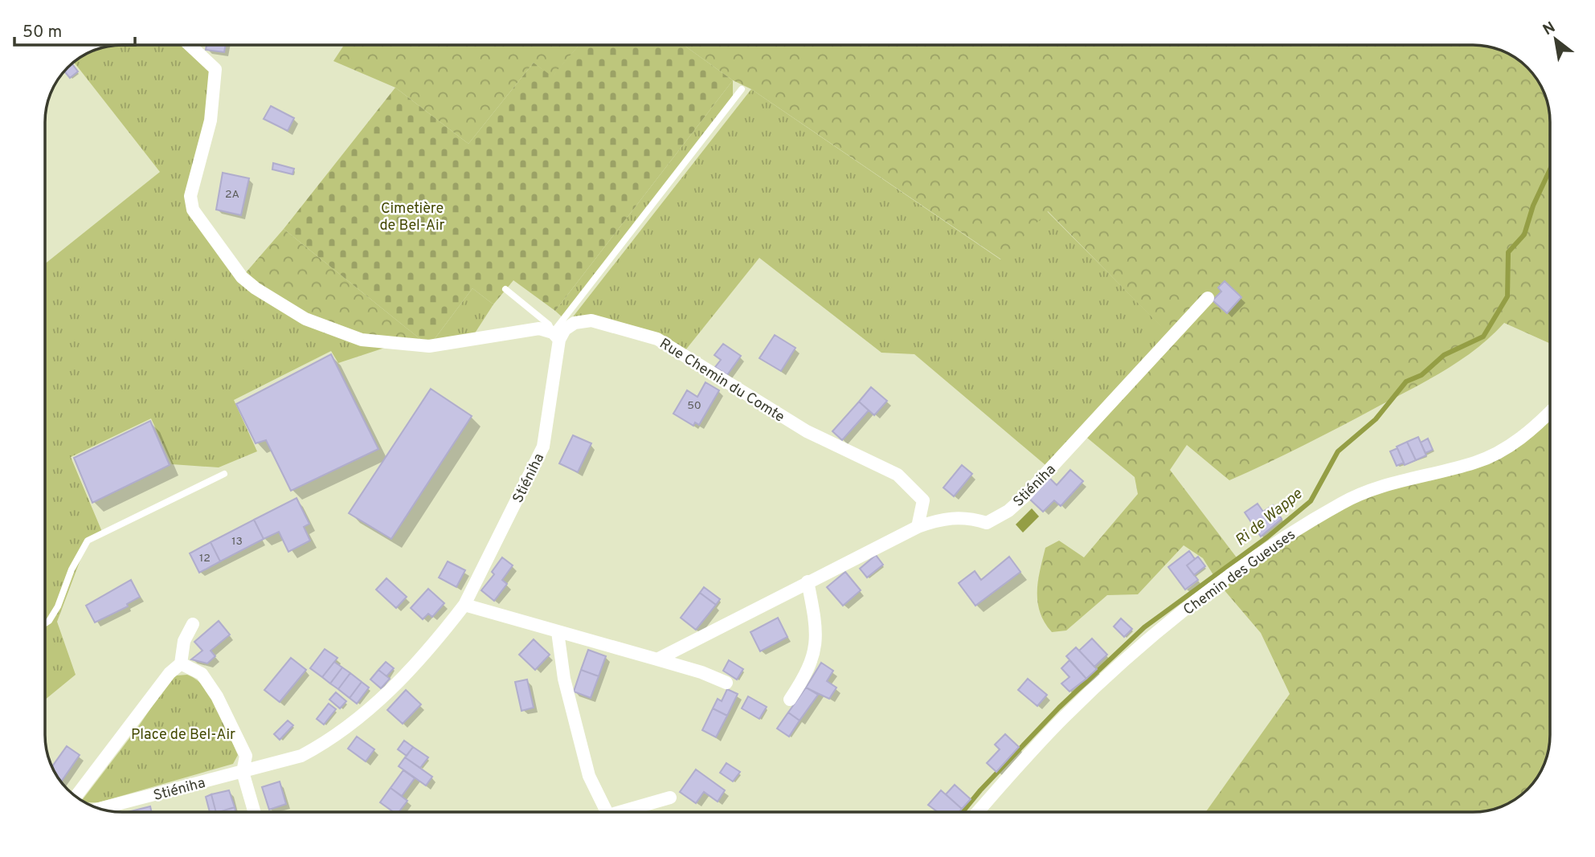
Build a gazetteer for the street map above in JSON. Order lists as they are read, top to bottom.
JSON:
{
  "streets": {
    "street": ["Rue Chemin du Comte", "Stiéniha", "Chemin des Gueuses"]
  },
  "crossings": [
    ["Rue Chemin du Comte", "Stiéniha"]
  ],
  "water": ["Ri de Wappe"],
  "parks": ["Cimetière de Bel-Air", "Place de Bel-Air"],
  "house_numbers": [
    "2A",
    "50",
    "13",
    "12"
  ],
  "scale_bar": "50 m",
  "north": "top left"
}
